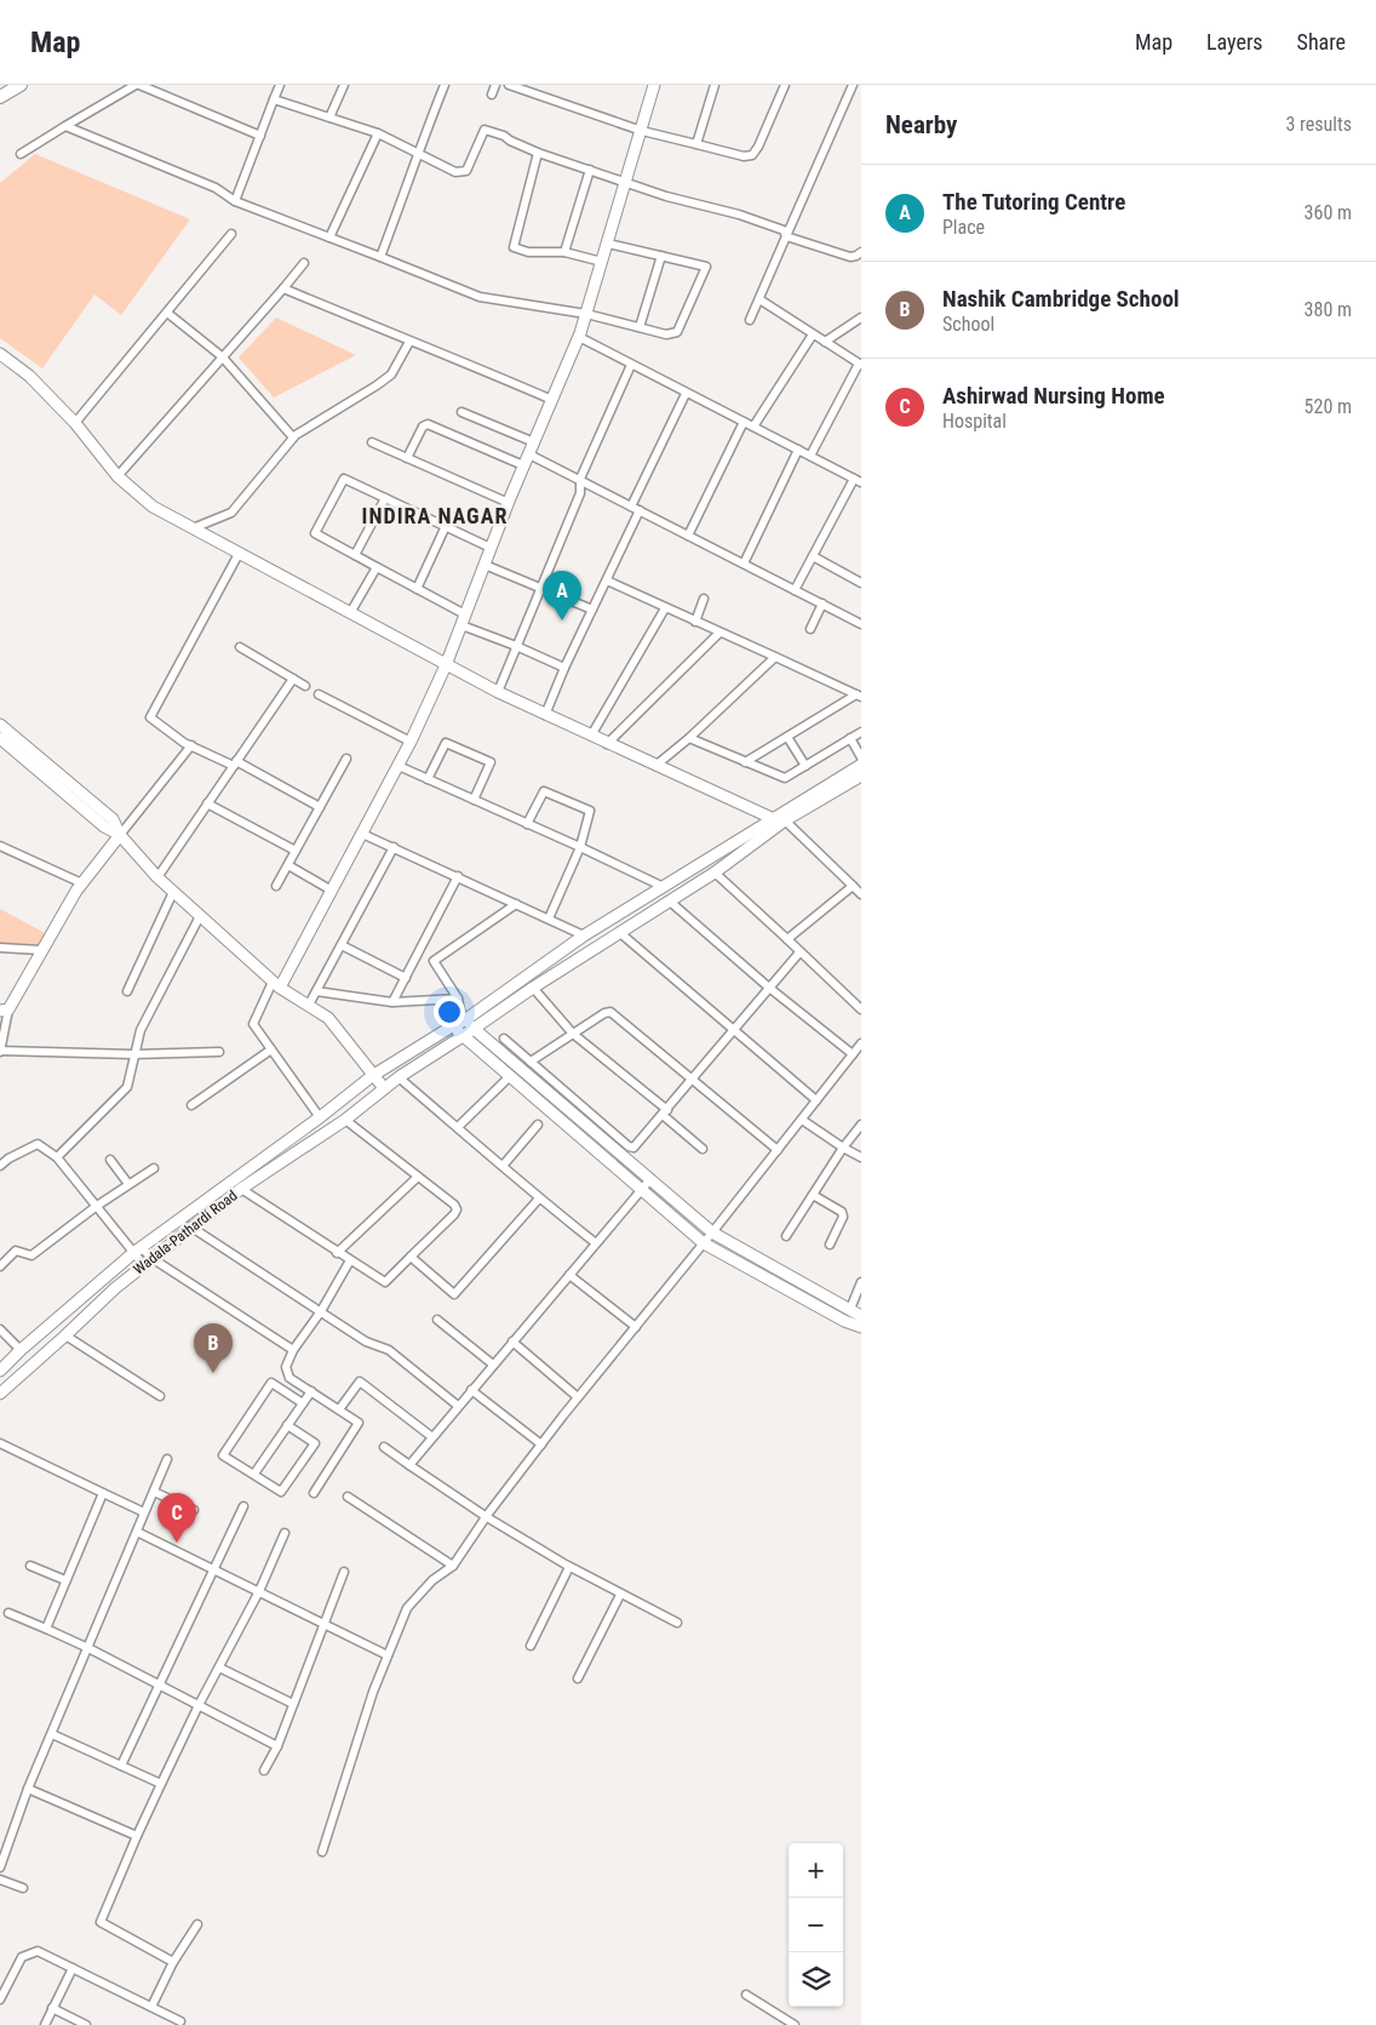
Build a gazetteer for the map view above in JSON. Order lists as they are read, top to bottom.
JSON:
{
  "streets": {
    "main road": ["Wadala-Pathardi Road"]
  },
  "districts": ["INDIRA NAGAR"],
  "page": {
    "header": "Map",
    "nav": ["Map", "Layers", "Share"],
    "heading": ["Nearby", "3 results"],
    "list": [
      {
        "mark": "A",
        "name": "The Tutoring Centre",
        "note": "Place",
        "value": "360 m"
      },
      {
        "mark": "B",
        "name": "Nashik Cambridge School",
        "note": "School",
        "value": "380 m"
      },
      {
        "mark": "C",
        "name": "Ashirwad Nursing Home",
        "note": "Hospital",
        "value": "520 m"
      }
    ],
    "pins": ["A", "B", "C"],
    "map_buttons": ["+", "−"]
  }
}
